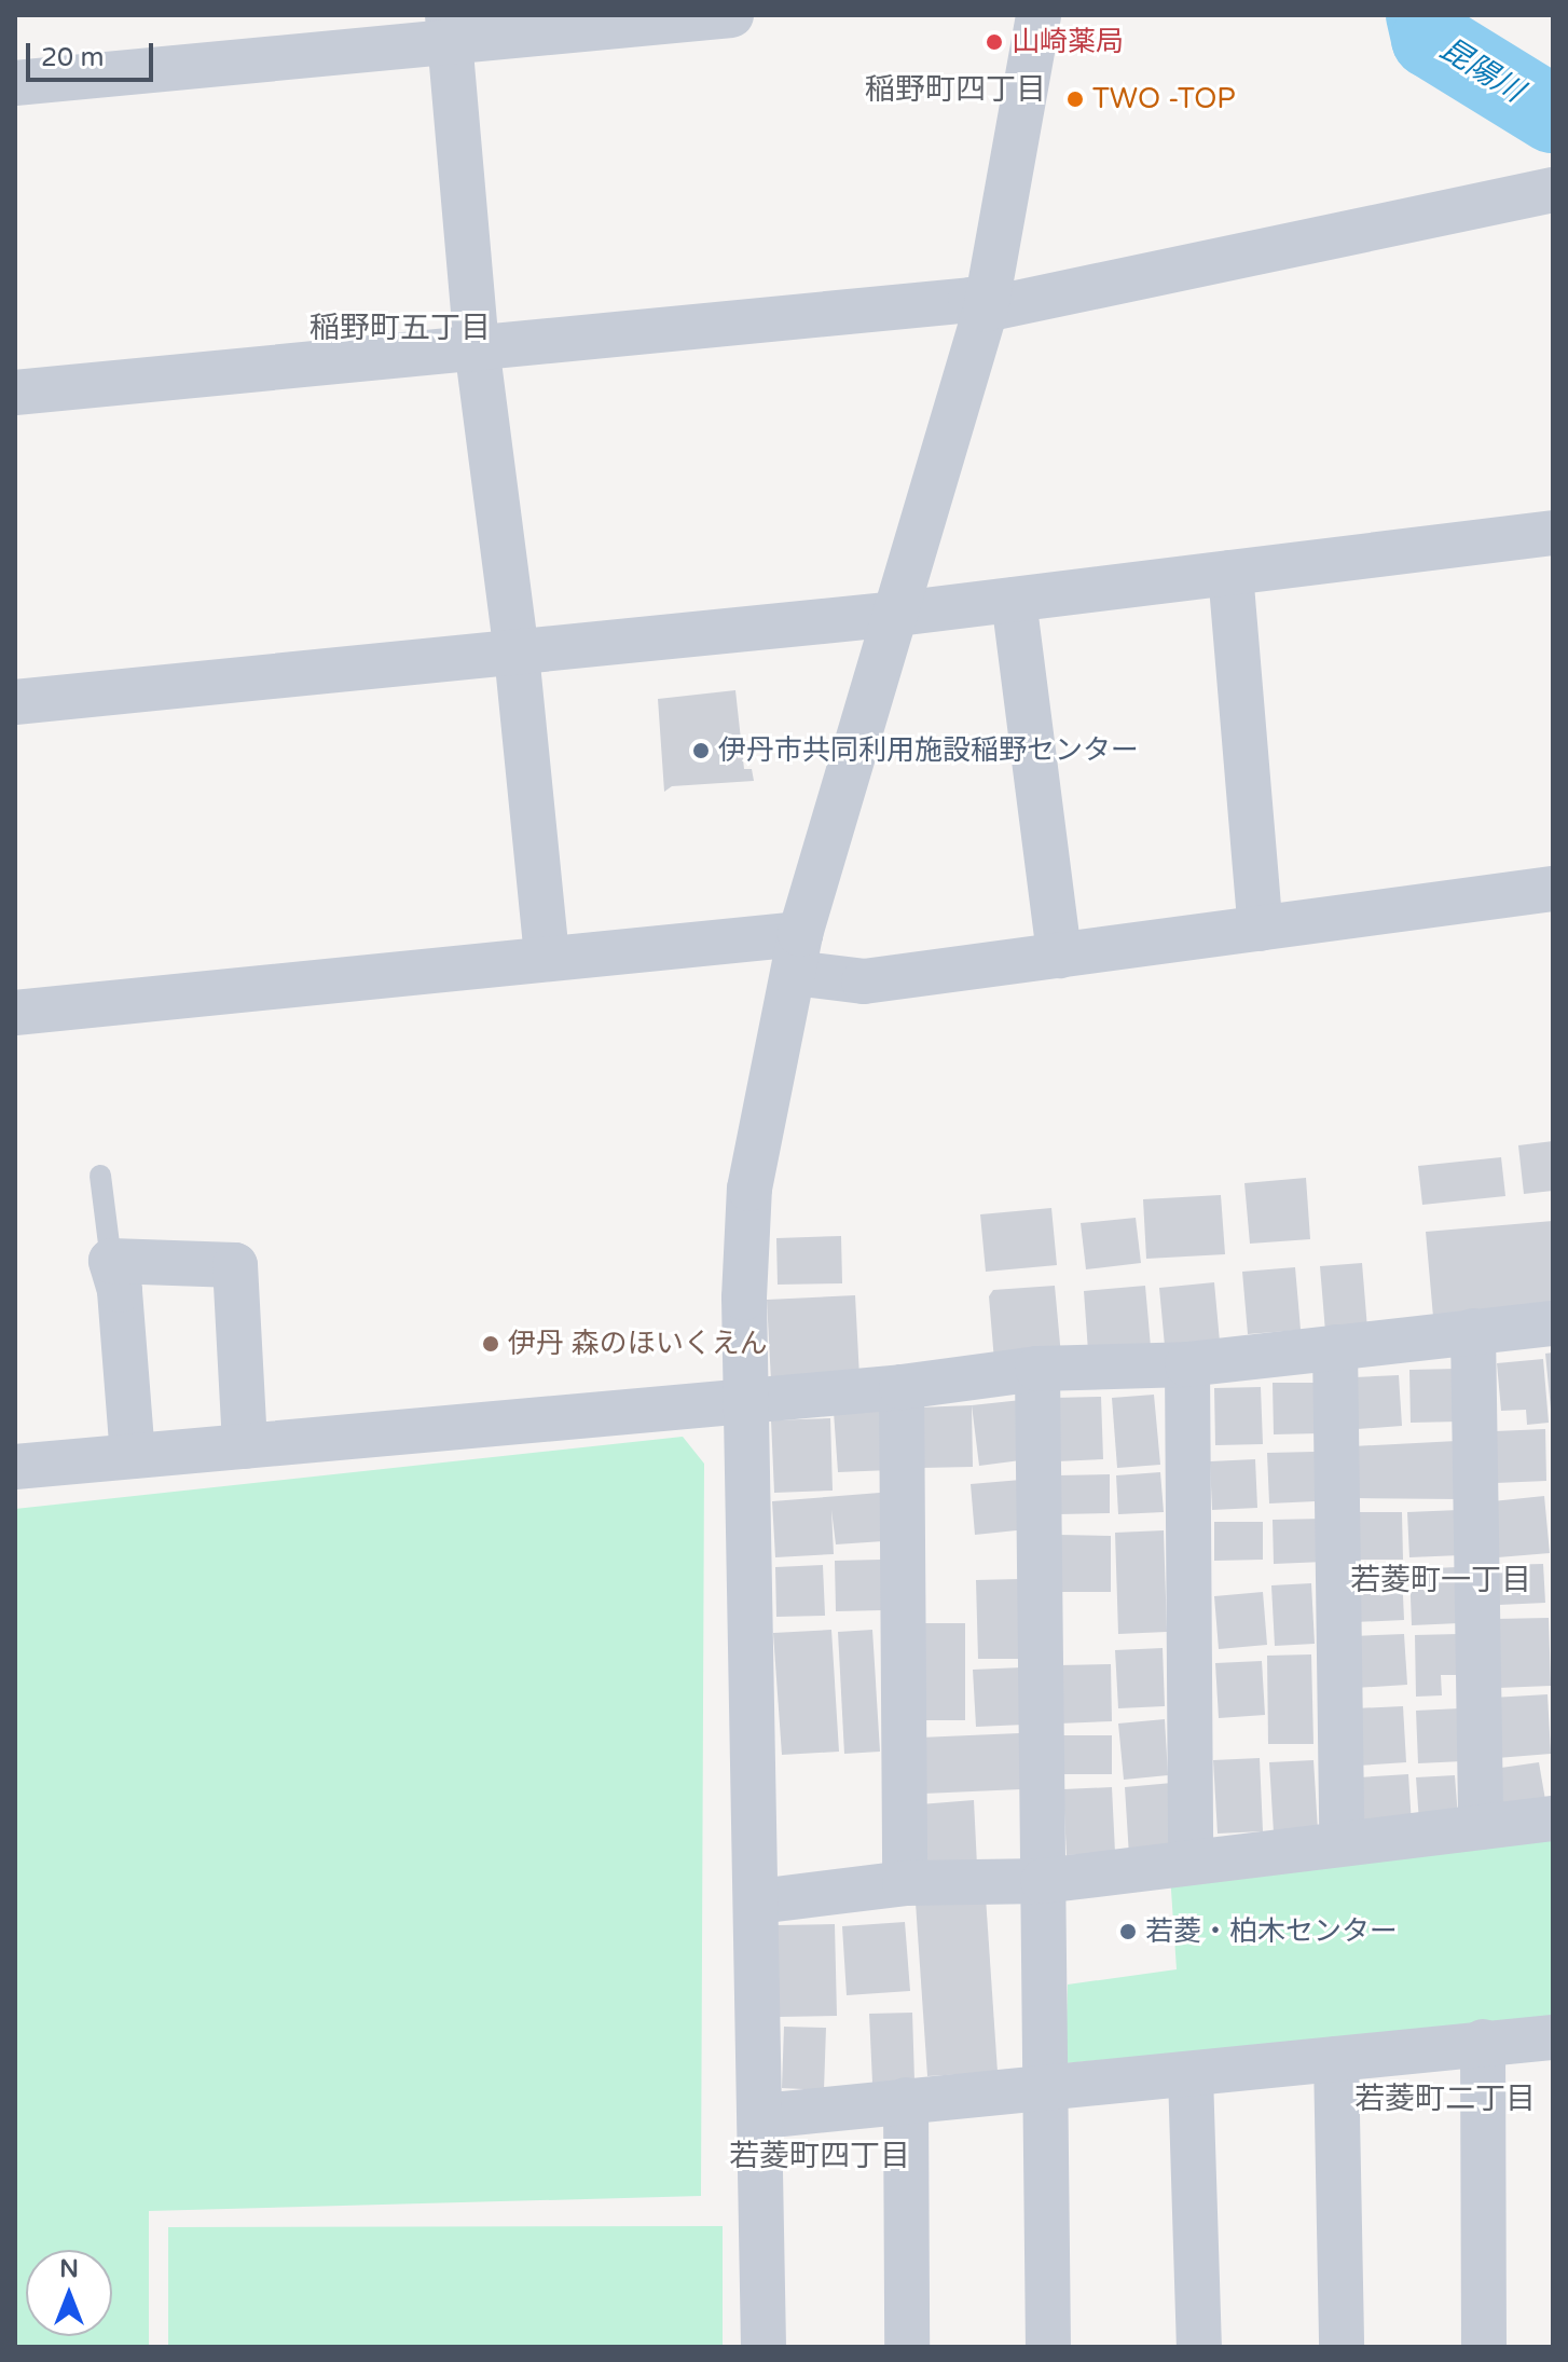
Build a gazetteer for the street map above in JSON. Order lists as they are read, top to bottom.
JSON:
{
  "districts": [
    "稲野町四丁目",
    "稲野町五丁目",
    "若菱町一丁目",
    "若菱町二丁目",
    "若菱町四丁目"
  ],
  "water": ["昆陽川"],
  "places": [
    "山崎薬局",
    "TWO -TOP",
    "伊丹市共同利用施設稲野センター",
    "伊丹 森のほいくえん",
    "若菱・柏木センター"
  ],
  "scale_bar": "20 m",
  "north": "top"
}
